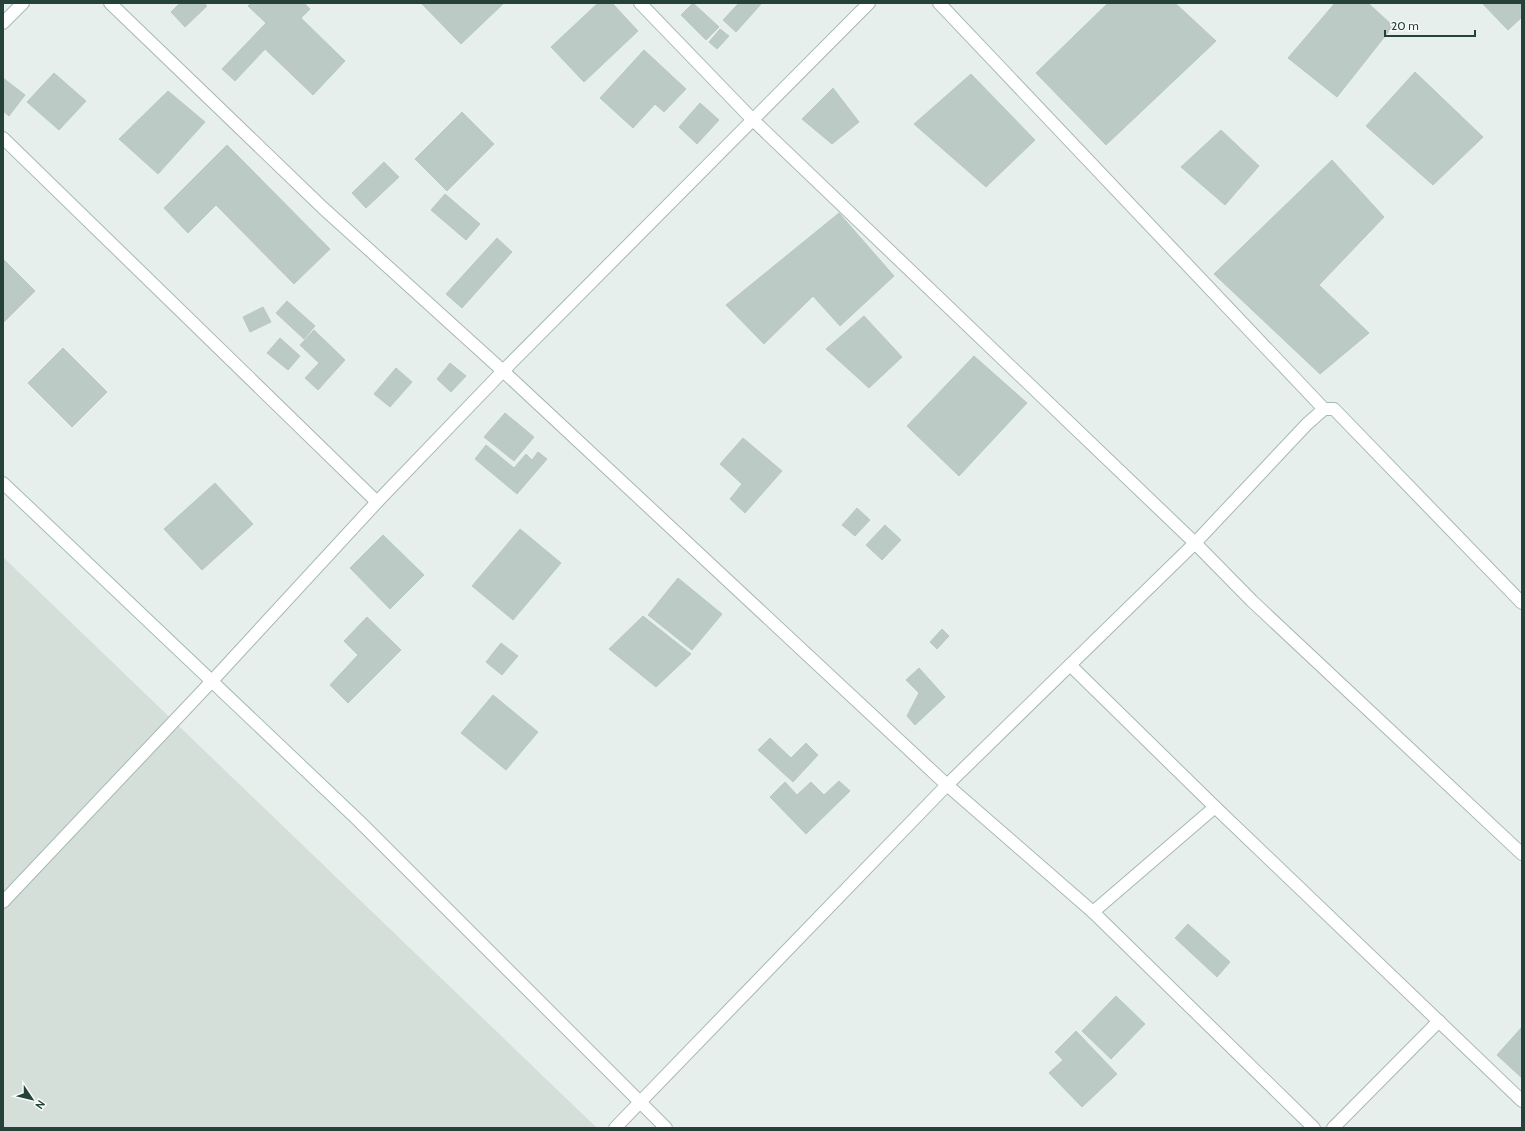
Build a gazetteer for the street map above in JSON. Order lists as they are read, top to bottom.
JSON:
{
  "scale_bar": "20 m",
  "north": "bottom right"
}
